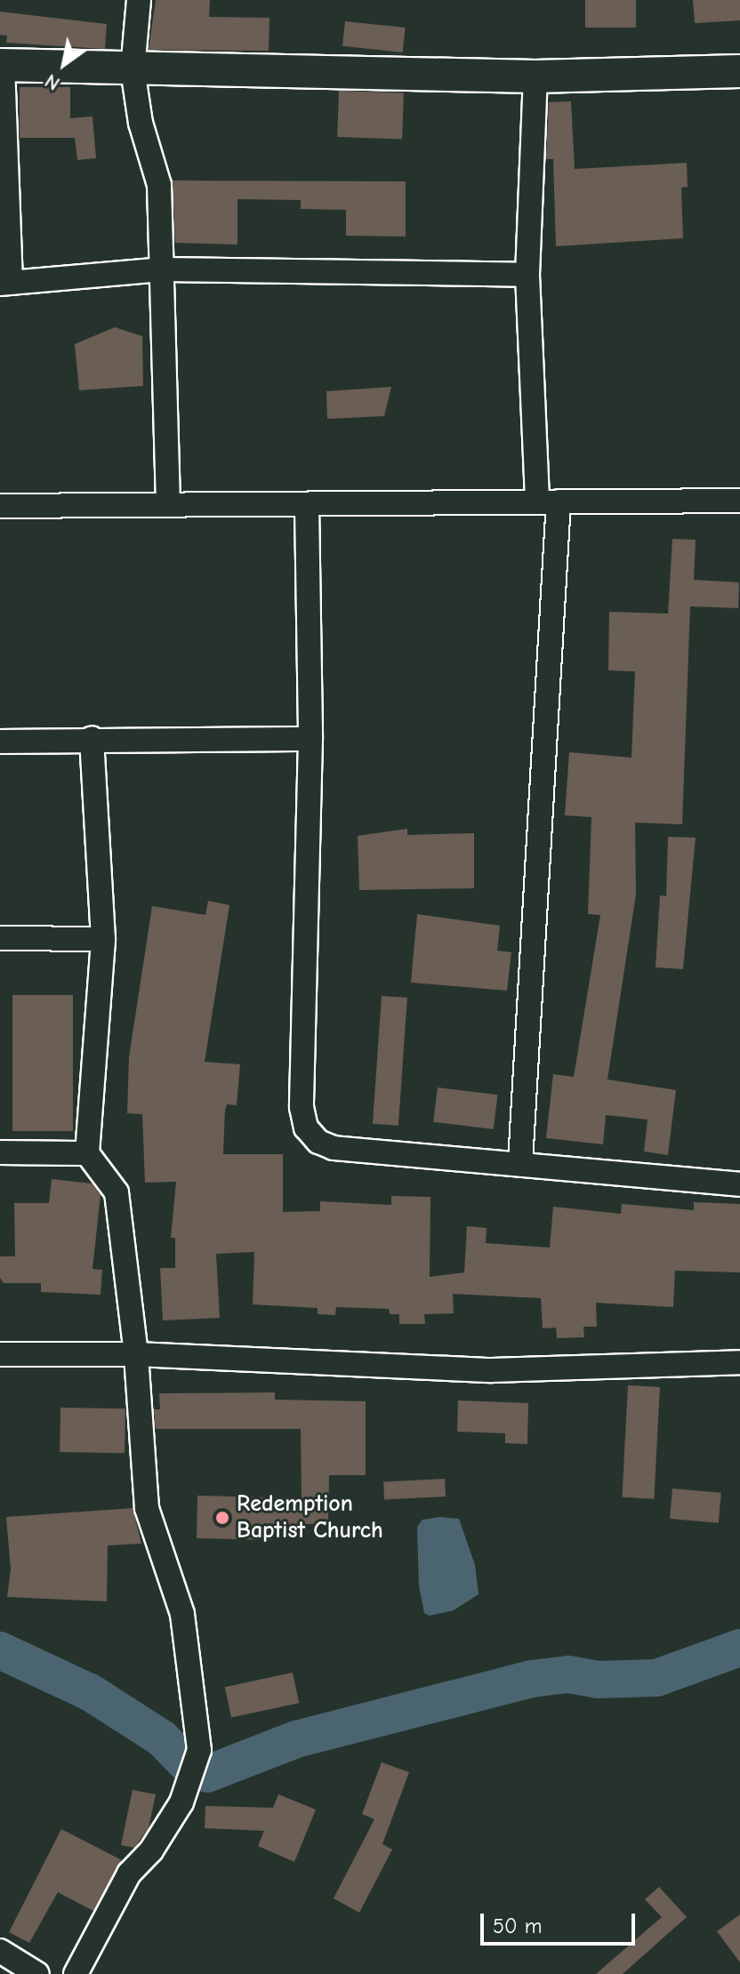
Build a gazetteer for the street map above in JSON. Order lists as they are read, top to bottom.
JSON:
{
  "places": ["Redemption Baptist Church"],
  "scale_bar": "50 m",
  "north": "bottom left"
}
